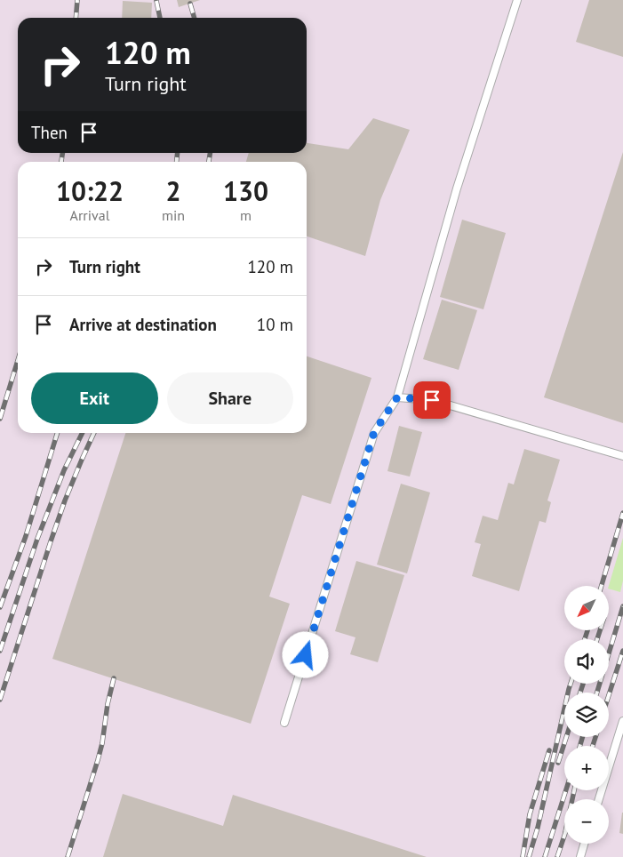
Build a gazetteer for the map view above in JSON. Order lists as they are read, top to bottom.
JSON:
{
  "north": "bottom left",
  "page": {
    "turn": ["120 m", "Turn right"],
    "then": "Then",
    "eta": [
      "10:22",
      "Arrival",
      "2",
      "min",
      "130",
      "m"
    ],
    "list": [
      {
        "name": "Turn right",
        "value": "120 m"
      },
      {
        "name": "Arrive at destination",
        "value": "10 m"
      }
    ],
    "buttons": ["Exit", "Share"],
    "map_buttons": ["+", "−"]
  }
}
